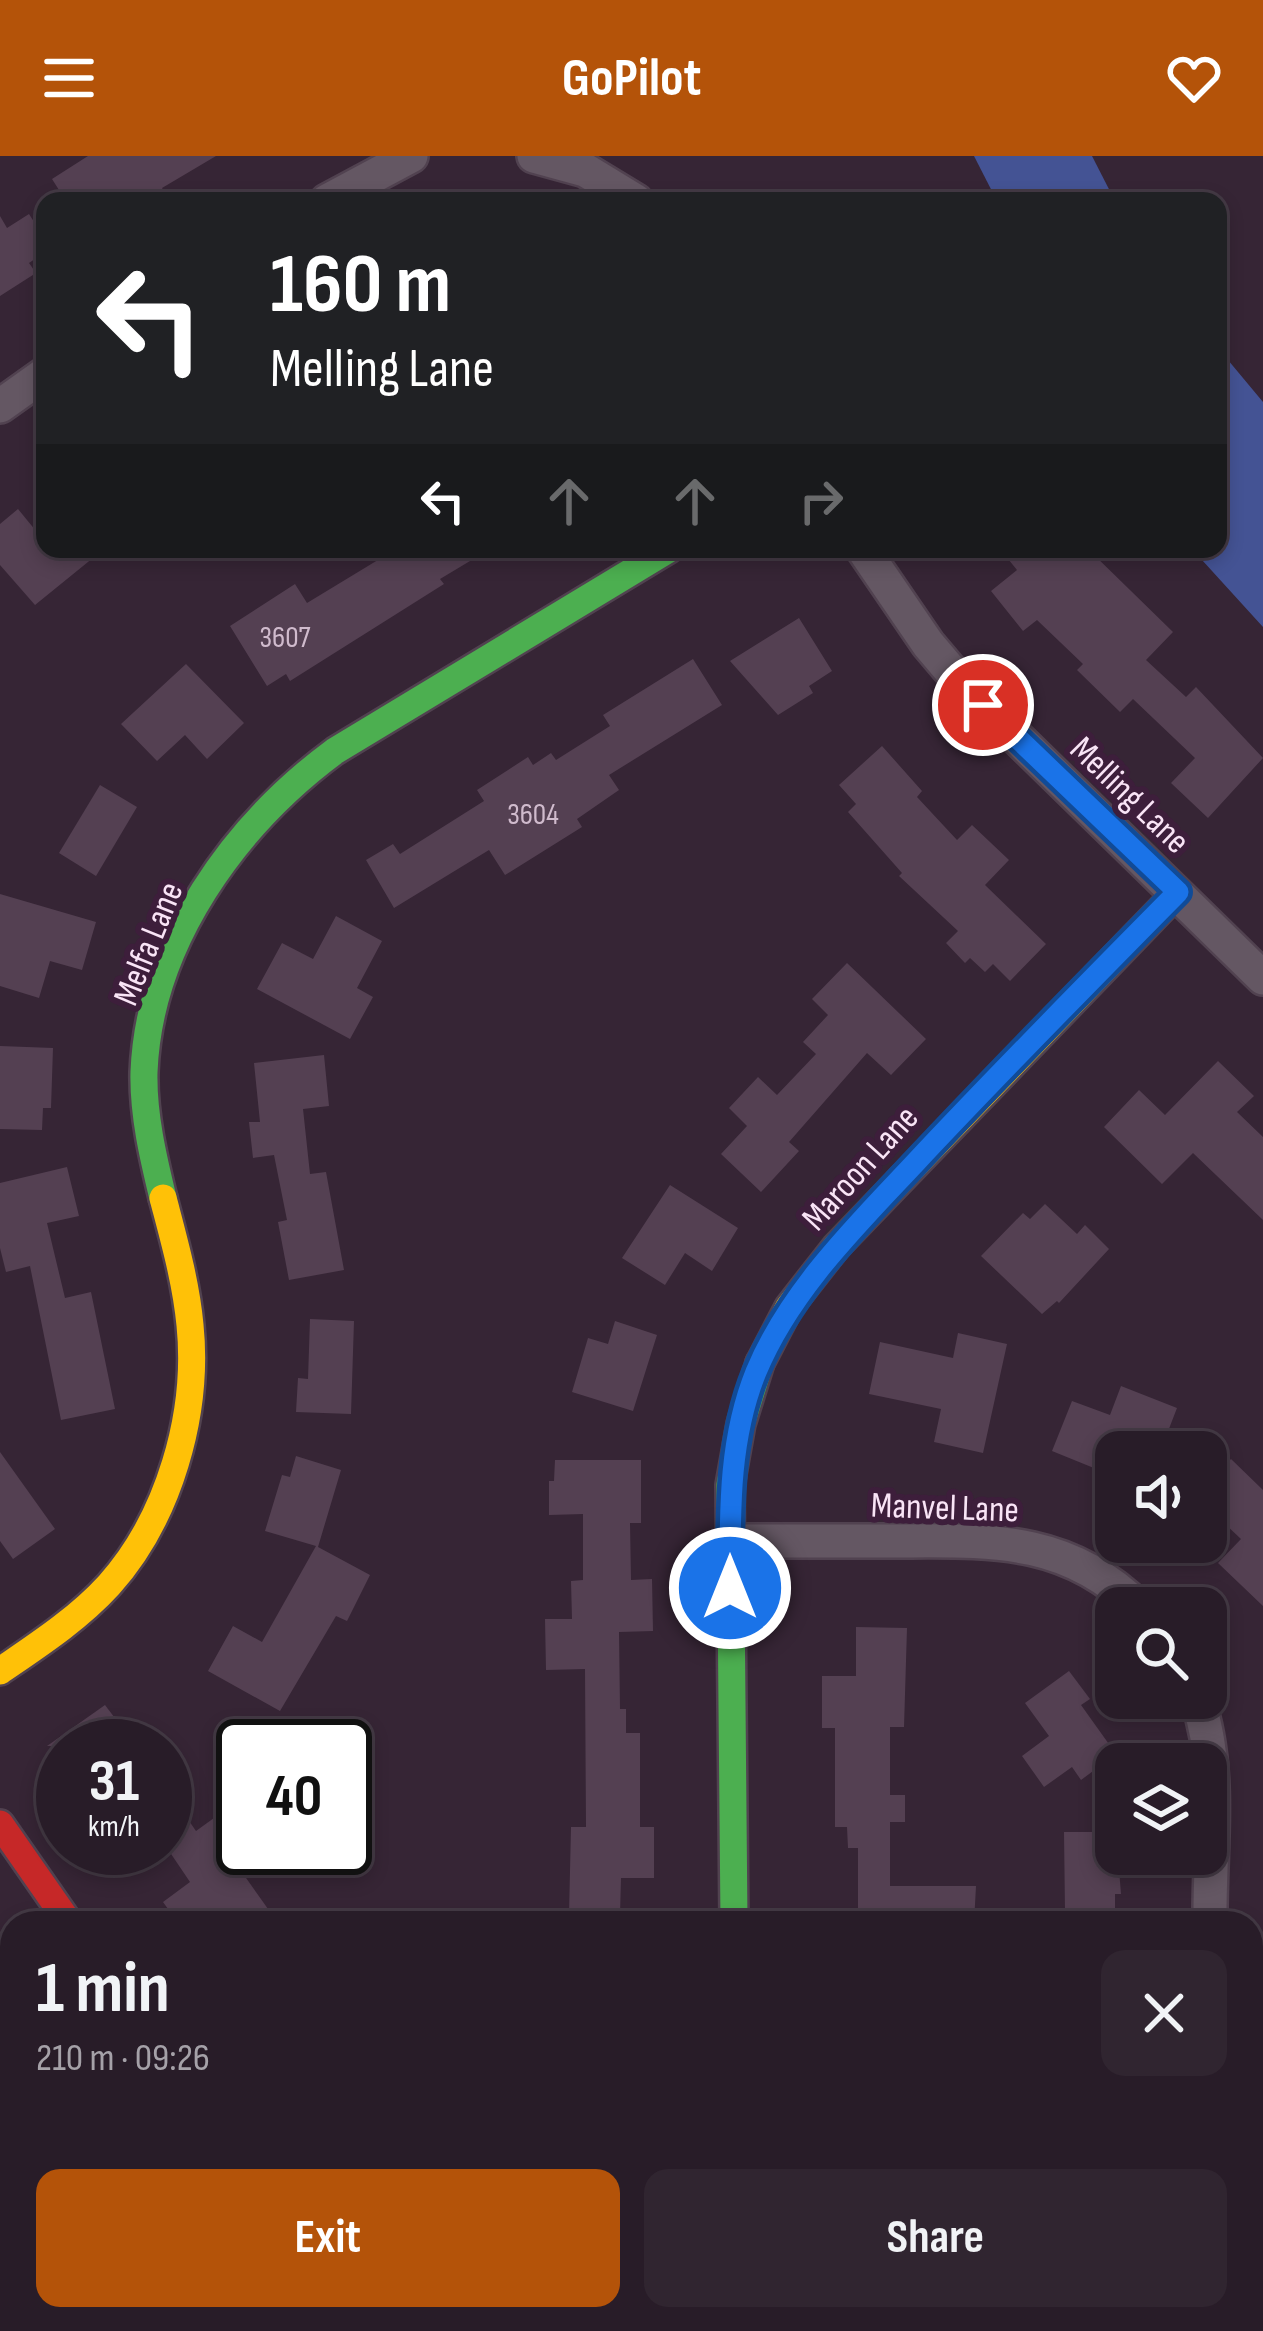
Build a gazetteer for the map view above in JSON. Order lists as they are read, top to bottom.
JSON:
{
  "streets": {
    "street": [
      "Melling Lane",
      "Melfa Lane",
      "Maroon Lane",
      "Manvel Lane"
    ]
  },
  "crossings": [
    ["Melling Lane", "Maroon Lane"],
    ["Maroon Lane", "Manvel Lane"]
  ],
  "house_numbers": ["3607", "3604"],
  "page": {
    "header": "GoPilot",
    "turn": ["160 m", "Melling Lane"],
    "speed": "31 km/h",
    "limit": "40",
    "heading": ["1 min", "210 m · 09:26"],
    "buttons": ["Exit", "Share"]
  }
}
